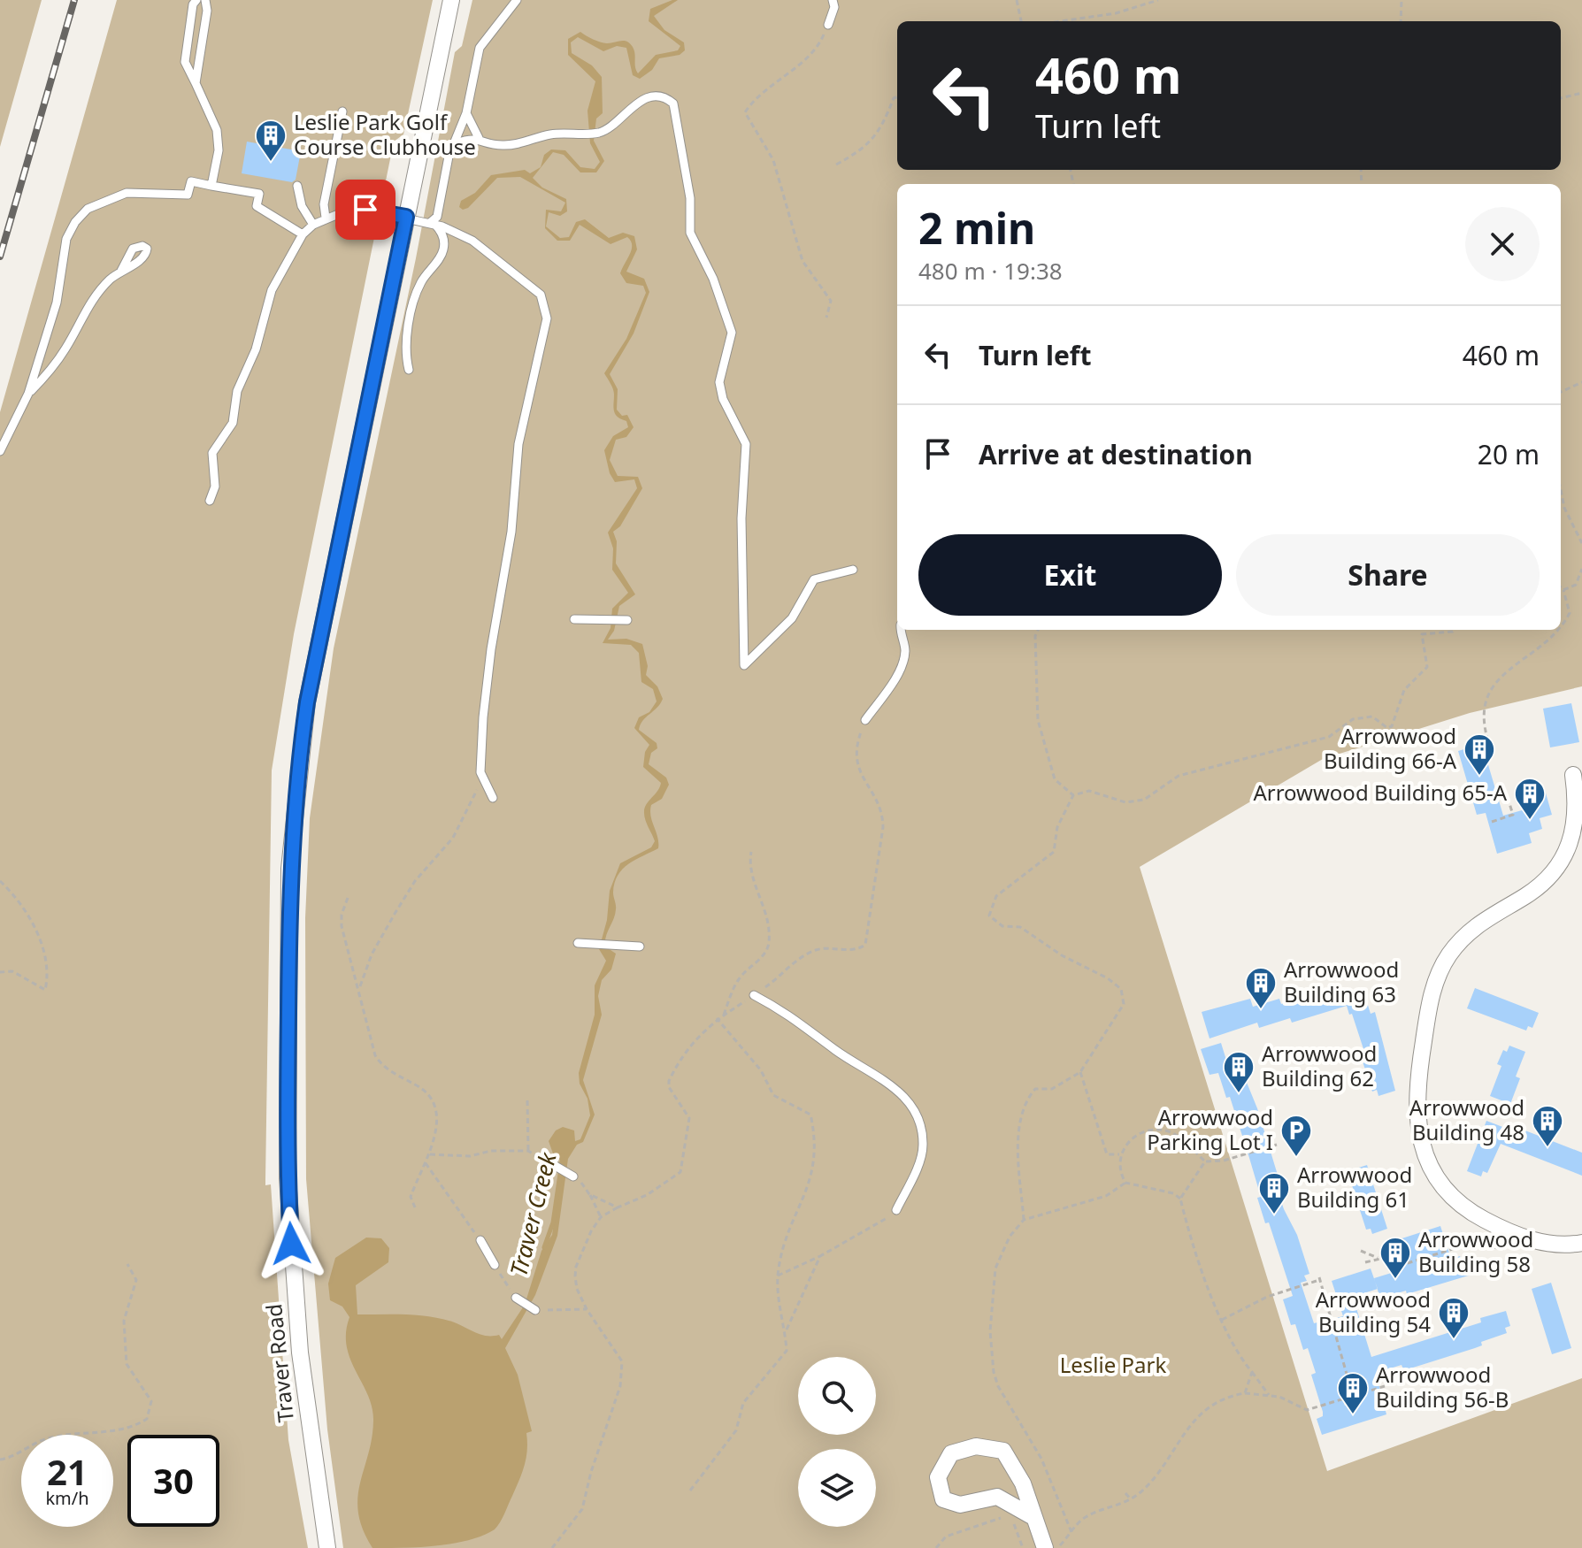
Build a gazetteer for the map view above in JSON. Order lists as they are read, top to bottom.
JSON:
{
  "streets": {
    "street": ["Traver Road"]
  },
  "water": ["Traver Creek"],
  "parks": ["Leslie Park"],
  "places": {
    "building": [
      "Leslie Park Golf Course Clubhouse",
      "Arrowwood Building 66-A",
      "Arrowwood Building 65-A",
      "Arrowwood Building 63",
      "Arrowwood Building 62",
      "Arrowwood Building 48",
      "Arrowwood Building 61",
      "Arrowwood Building 58",
      "Arrowwood Building 54",
      "Arrowwood Building 56-B"
    ],
    "parking": ["Arrowwood Parking Lot I"]
  },
  "page": {
    "turn": ["460 m", "Turn left"],
    "heading": ["2 min", "480 m · 19:38"],
    "list": [
      {
        "name": "Turn left",
        "value": "460 m"
      },
      {
        "name": "Arrive at destination",
        "value": "20 m"
      }
    ],
    "buttons": ["Exit", "Share"],
    "speed": "21 km/h",
    "limit": "30"
  }
}
